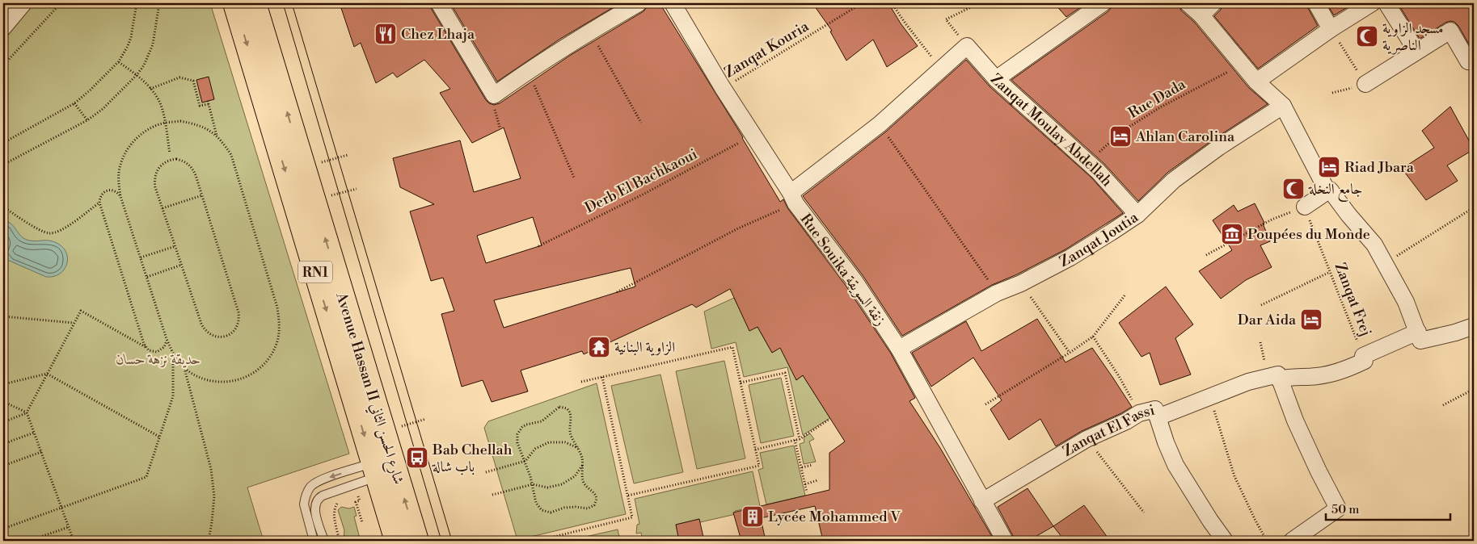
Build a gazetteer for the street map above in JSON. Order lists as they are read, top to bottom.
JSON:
{
  "streets": {
    "main road": ["RN1", "Avenue Hassan II شارع الحسن الثاني"],
    "street": [
      "Zanqat Moulay Abdellah",
      "Zanqat Joutia",
      "Rue Souika زنقة السويقة",
      "Zanqat El Fassi"
    ],
    "path": [
      "Zanqat Kouria",
      "Rue Dada",
      "Derb El Bachkaoui",
      "Zanqat Frej"
    ]
  },
  "crossings": [
    ["Zanqat Kouria", "Rue Souika زنقة السويقة"],
    ["Rue Dada", "Zanqat Moulay Abdellah"],
    ["Zanqat Moulay Abdellah", "Zanqat Joutia"],
    ["Derb El Bachkaoui", "Rue Souika زنقة السويقة"],
    ["Zanqat Joutia", "Rue Souika زنقة السويقة"],
    ["Rue Souika زنقة السويقة", "Zanqat El Fassi"]
  ],
  "parks": ["حديقة نزهة حسان"],
  "places": {
    "restaurant": ["Chez Lhaja"],
    "mosque": ["مسجد الزاوية الناصرية", "جامع النخلة"],
    "hotel": ["Ahlan Carolina", "Riad Jbara", "Dar Aida"],
    "museum": ["Poupées du Monde"],
    "temple": ["الزاوية البنانية"],
    "bus stop": ["Bab Chellah باب شالة"],
    "building": ["Lycée Mohammed V"]
  },
  "scale_bar": "50 m"
}
